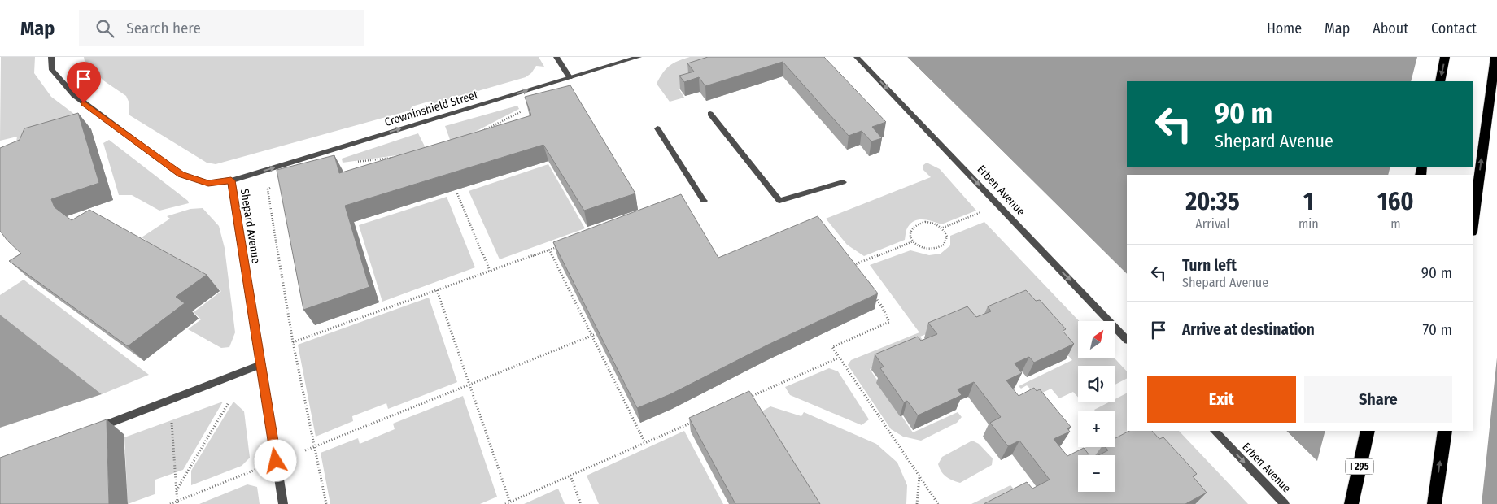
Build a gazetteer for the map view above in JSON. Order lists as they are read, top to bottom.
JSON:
{
  "streets": {
    "highway": ["I 295"],
    "street": ["Crowninshield Street", "Erben Avenue", "Shepard Avenue"]
  },
  "crossings": [
    ["Crowninshield Street", "Shepard Avenue"]
  ],
  "one_way": ["Crowninshield Street", "Erben Avenue"],
  "north": "top right",
  "page": {
    "header": "Map",
    "search": "Search here",
    "nav": [
      "Home",
      "Map",
      "About",
      "Contact"
    ],
    "turn": ["90 m", "Shepard Avenue"],
    "eta": [
      "20:35",
      "Arrival",
      "1",
      "min",
      "160",
      "m"
    ],
    "list": [
      {
        "name": "Turn left",
        "note": "Shepard Avenue",
        "value": "90 m"
      },
      {
        "name": "Arrive at destination",
        "value": "70 m"
      }
    ],
    "map_buttons": ["+", "−"],
    "buttons": ["Exit", "Share"]
  }
}
